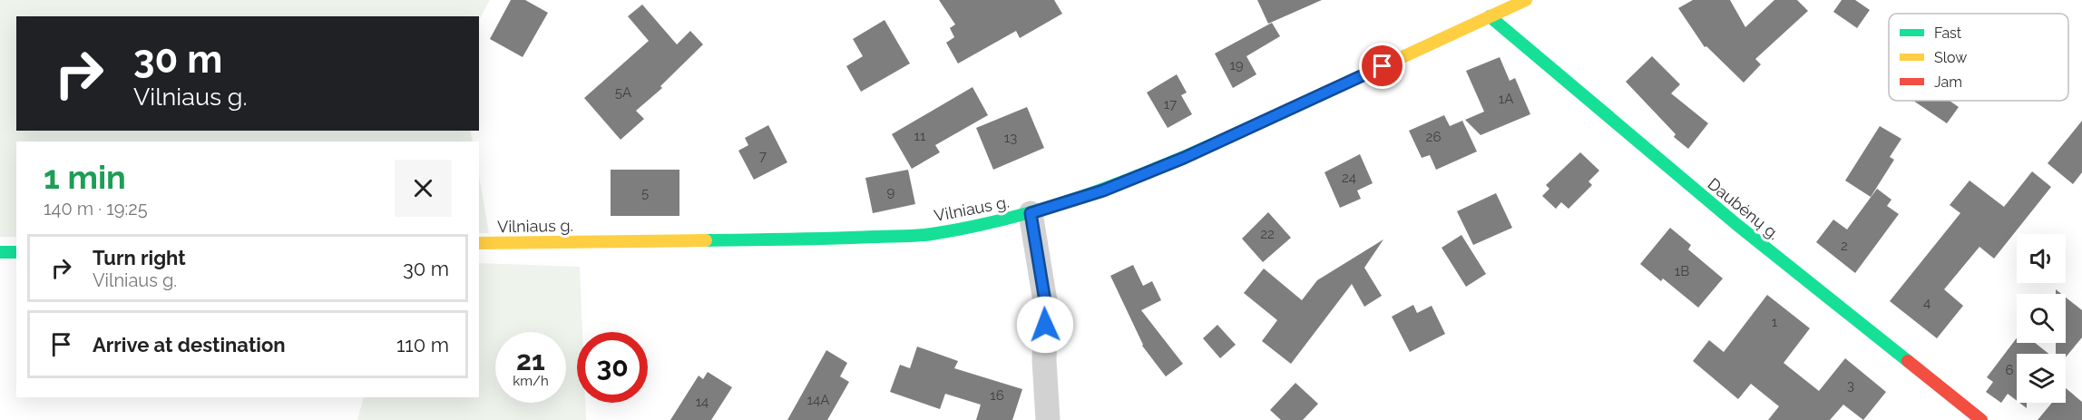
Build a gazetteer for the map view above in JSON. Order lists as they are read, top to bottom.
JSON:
{
  "streets": {
    "main road": ["Vilniaus g.", "Daubėnų g."]
  },
  "crossings": [
    ["Vilniaus g.", "Daubėnų g."]
  ],
  "house_numbers": [
    "19",
    "5A",
    "1A",
    "17",
    "11",
    "26",
    "13",
    "7",
    "24",
    "9",
    "5",
    "22",
    "2",
    "1B",
    "4",
    "1",
    "6",
    "3",
    "16",
    "14A",
    "14"
  ],
  "legend": ["Fast", "Slow", "Jam"],
  "page": {
    "turn": ["30 m", "Vilniaus g."],
    "heading": ["1 min", "140 m · 19:25"],
    "list": [
      {
        "name": "Turn right",
        "note": "Vilniaus g.",
        "value": "30 m"
      },
      {
        "name": "Arrive at destination",
        "value": "110 m"
      }
    ],
    "speed": "21 km/h",
    "limit": "30"
  }
}
